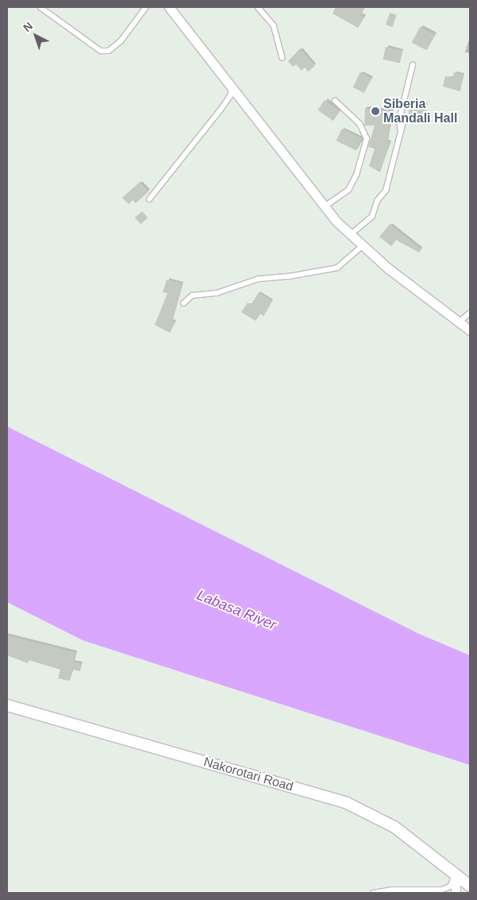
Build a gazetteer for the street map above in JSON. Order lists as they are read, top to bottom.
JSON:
{
  "streets": {
    "street": ["Nakorotari Road"]
  },
  "water": ["Labasa River"],
  "places": ["Siberia Mandali Hall"],
  "north": "top left"
}
